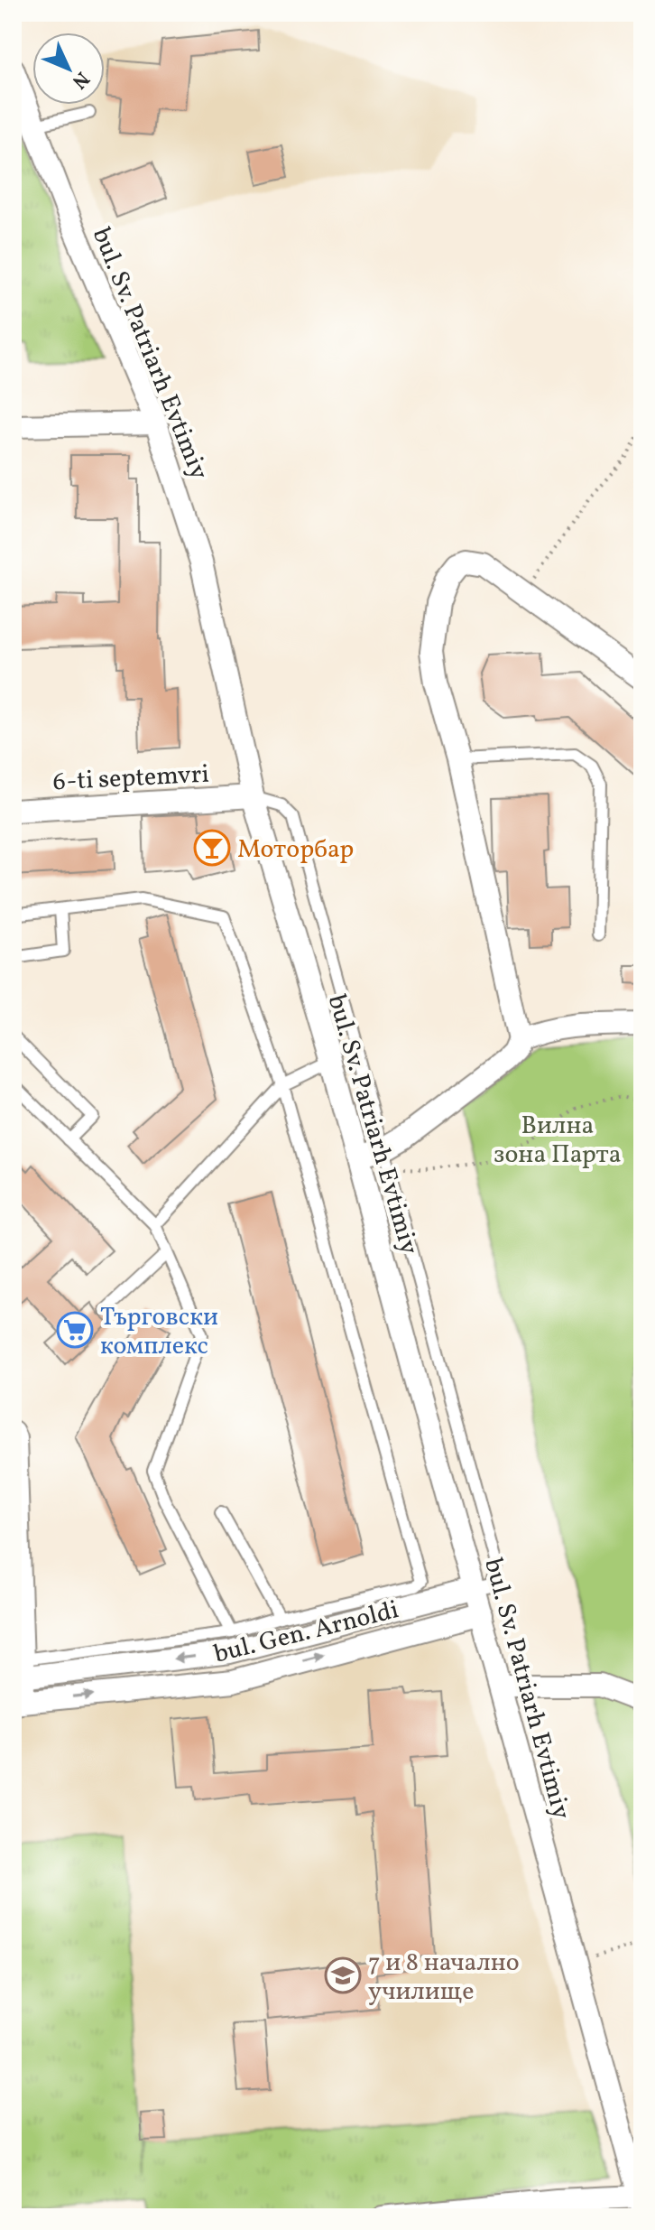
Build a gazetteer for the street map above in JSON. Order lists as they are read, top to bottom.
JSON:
{
  "streets": {
    "street": ["bul. Sv. Patriarh Evtimiy", "6-ti septemvri", "bul. Gen. Arnoldi"]
  },
  "crossings": [
    ["bul. Sv. Patriarh Evtimiy", "6-ti septemvri"],
    ["bul. Sv. Patriarh Evtimiy", "bul. Gen. Arnoldi"]
  ],
  "parks": ["Вилна зона Парта"],
  "places": {
    "bar": ["Моторбар"],
    "supermarket": ["Търговски комплекс"],
    "school or university": ["7 и 8 начално училище"]
  },
  "north": "bottom right"
}
